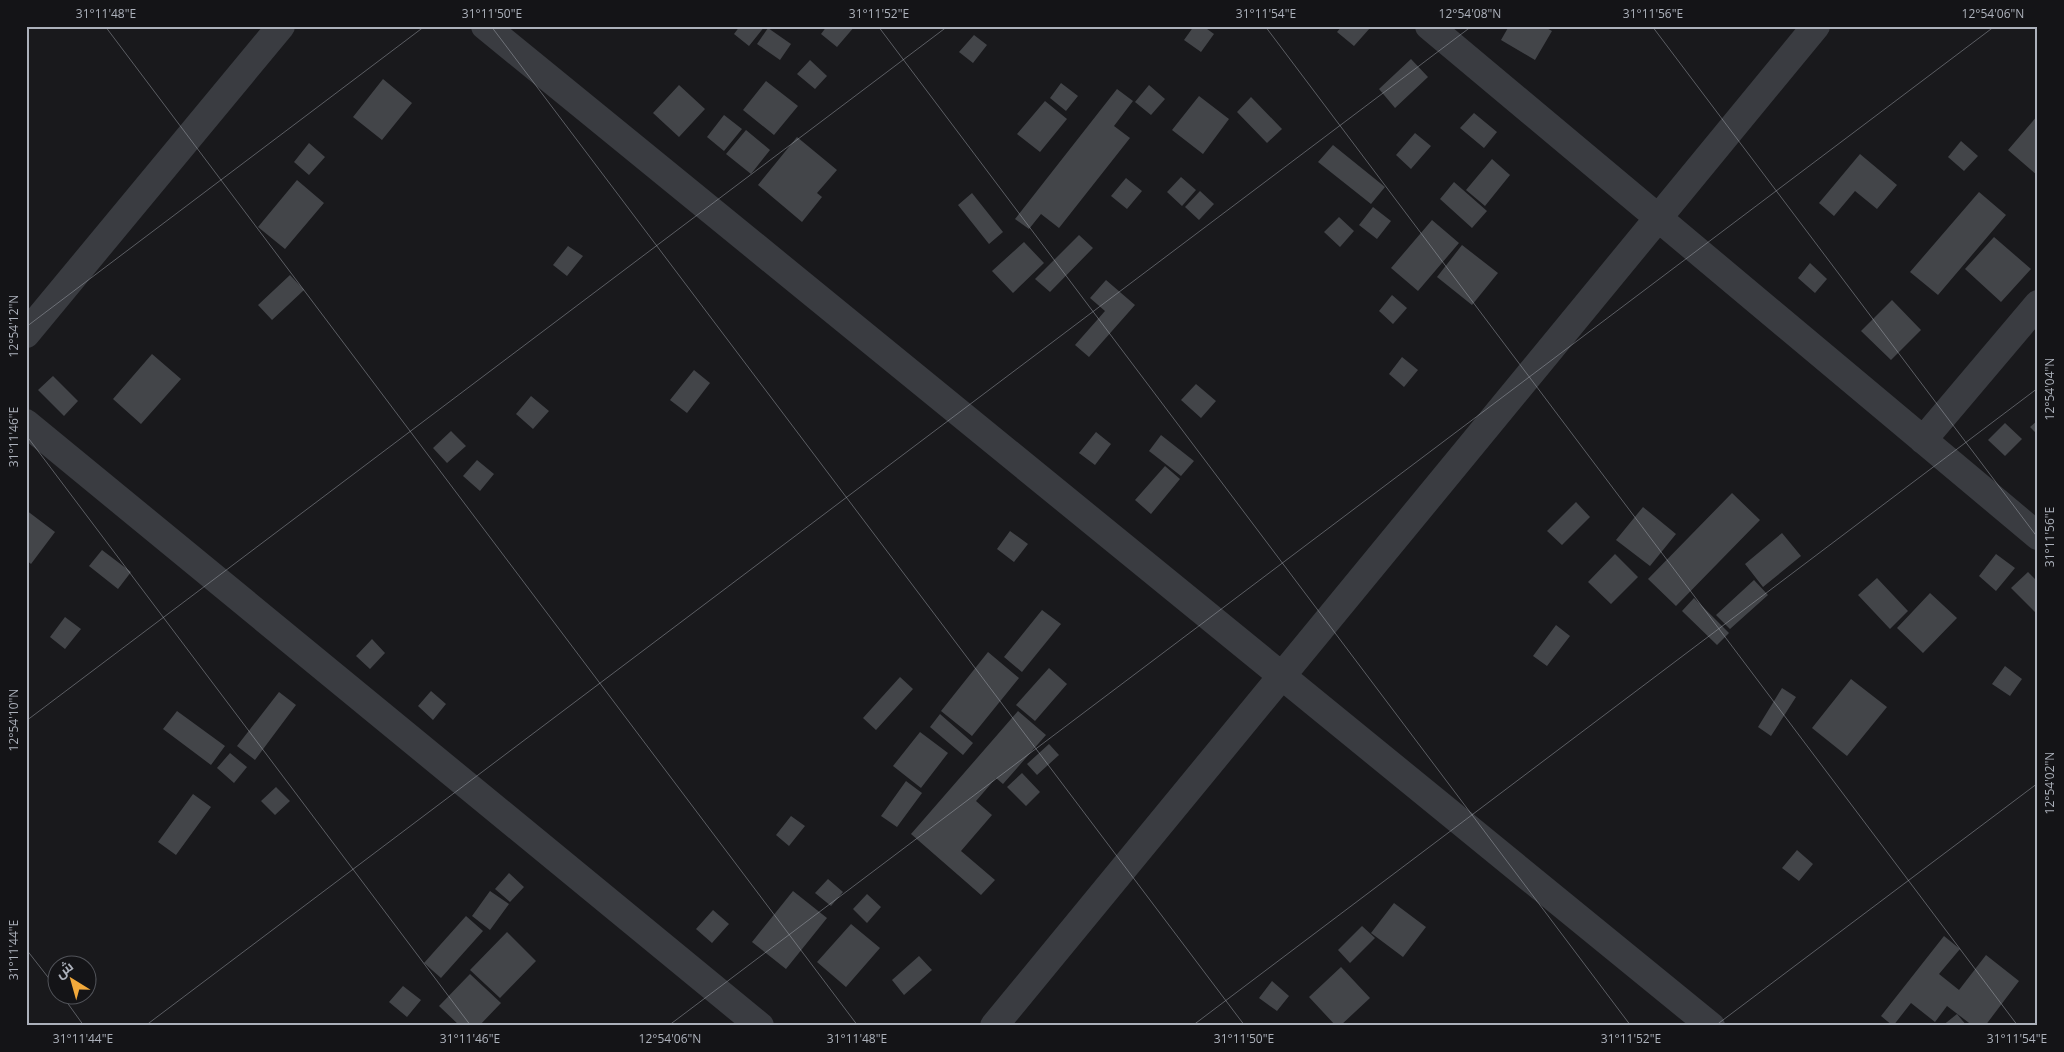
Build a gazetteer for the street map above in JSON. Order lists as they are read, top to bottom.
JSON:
{
  "north": "top left",
  "coordinates": [
    "31°11'48\"E",
    "31°11'50\"E",
    "31°11'52\"E",
    "31°11'54\"E",
    "12°54'08\"N",
    "31°11'56\"E",
    "12°54'06\"N",
    "12°54'12\"N",
    "12°54'04\"N",
    "31°11'46\"E",
    "12°54'10\"N",
    "12°54'02\"N",
    "31°11'44\"E"
  ]
}
